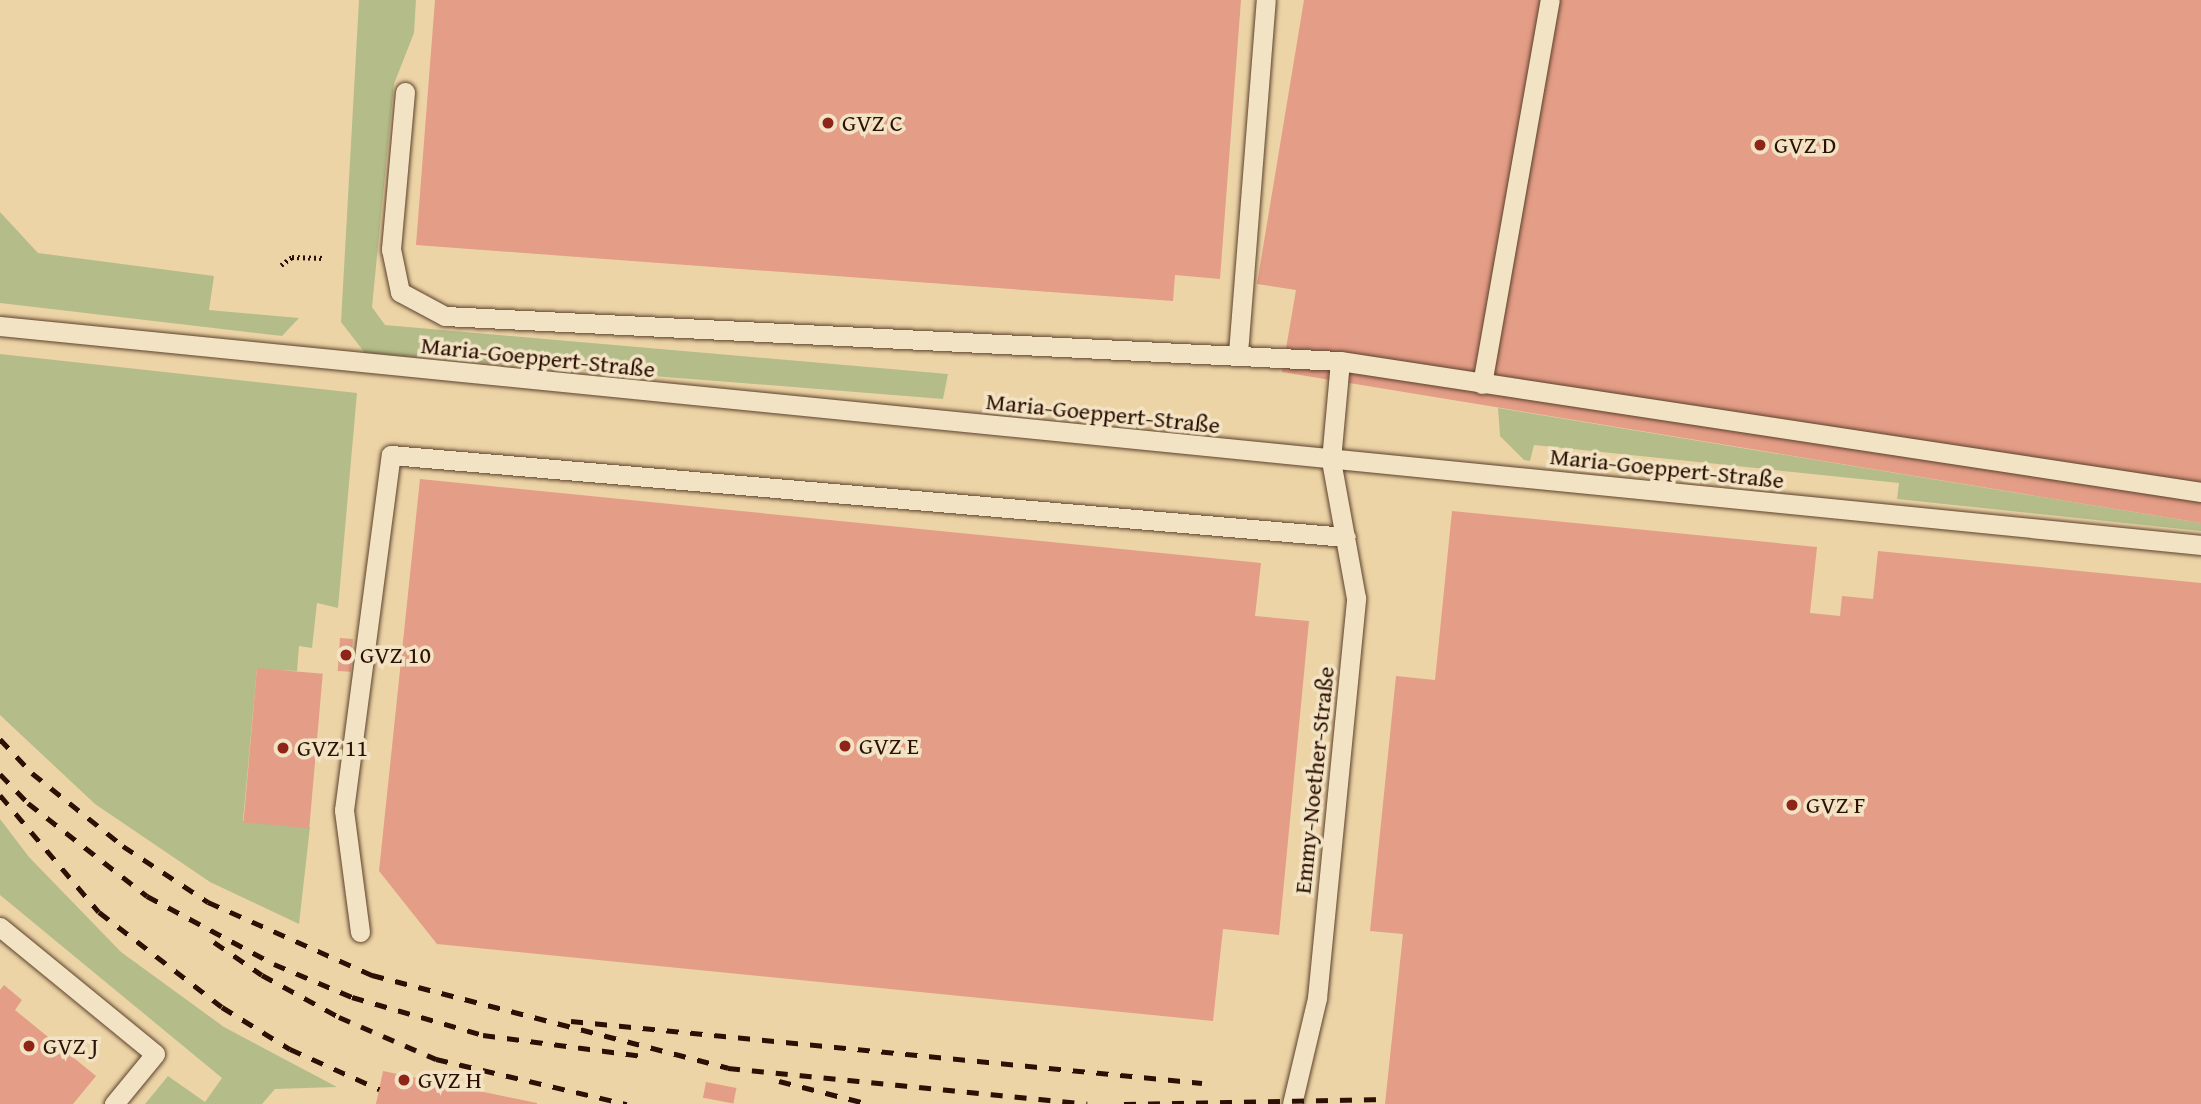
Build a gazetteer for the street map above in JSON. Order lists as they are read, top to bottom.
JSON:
{
  "streets": {
    "lane": ["Maria-Goeppert-Straße", "Emmy-Noether-Straße"]
  },
  "crossings": [
    ["Maria-Goeppert-Straße", "Emmy-Noether-Straße"]
  ],
  "places": [
    "GVZ C",
    "GVZ D",
    "GVZ 10",
    "GVZ E",
    "GVZ 11",
    "GVZ F",
    "GVZ J",
    "GVZ H"
  ]
}
